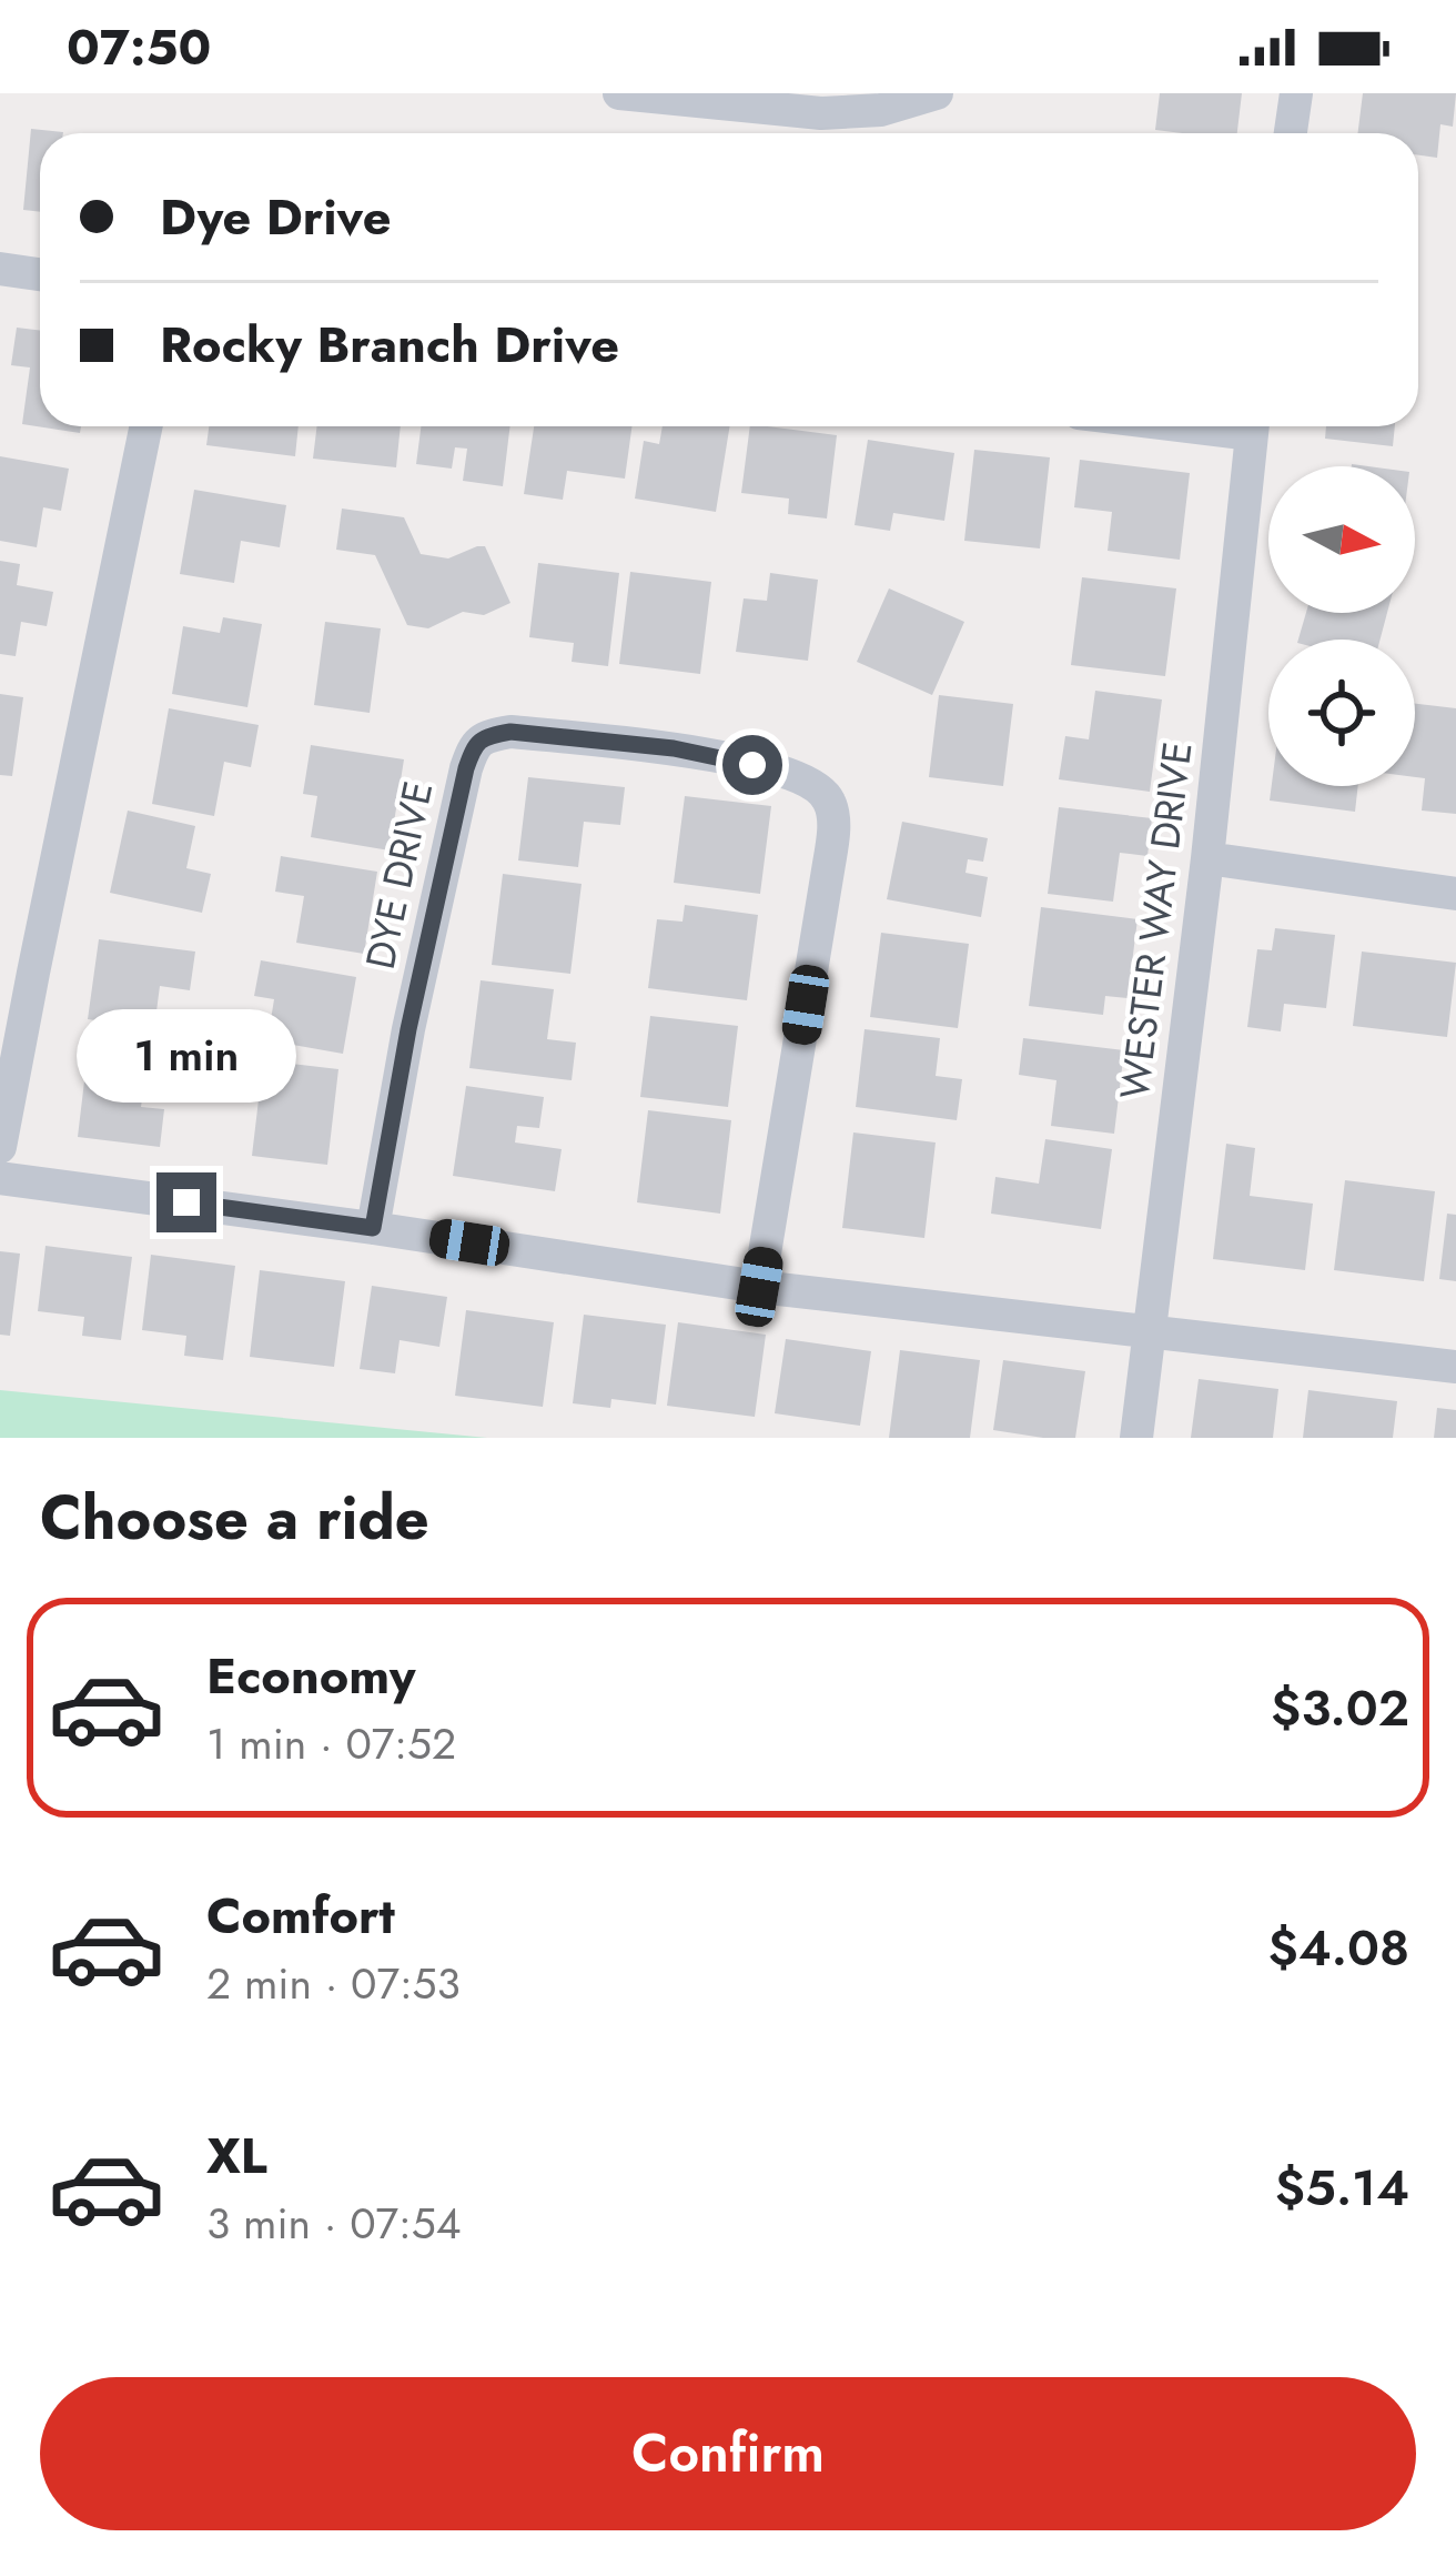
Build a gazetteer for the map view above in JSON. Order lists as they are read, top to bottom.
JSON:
{
  "streets": {
    "street": ["DYE DRIVE", "WESTER WAY DRIVE"]
  },
  "north": "right",
  "page": {
    "status": "07:50",
    "banner": ["Dye Drive", "Rocky Branch Drive"],
    "bubble": "1 min",
    "heading": "Choose a ride",
    "list": [
      {
        "name": "Economy",
        "note": "1 min · 07:52",
        "value": "$3.02"
      },
      {
        "name": "Comfort",
        "note": "2 min · 07:53",
        "value": "$4.08"
      },
      {
        "name": "XL",
        "note": "3 min · 07:54",
        "value": "$5.14"
      }
    ],
    "buttons": "Confirm"
  }
}
